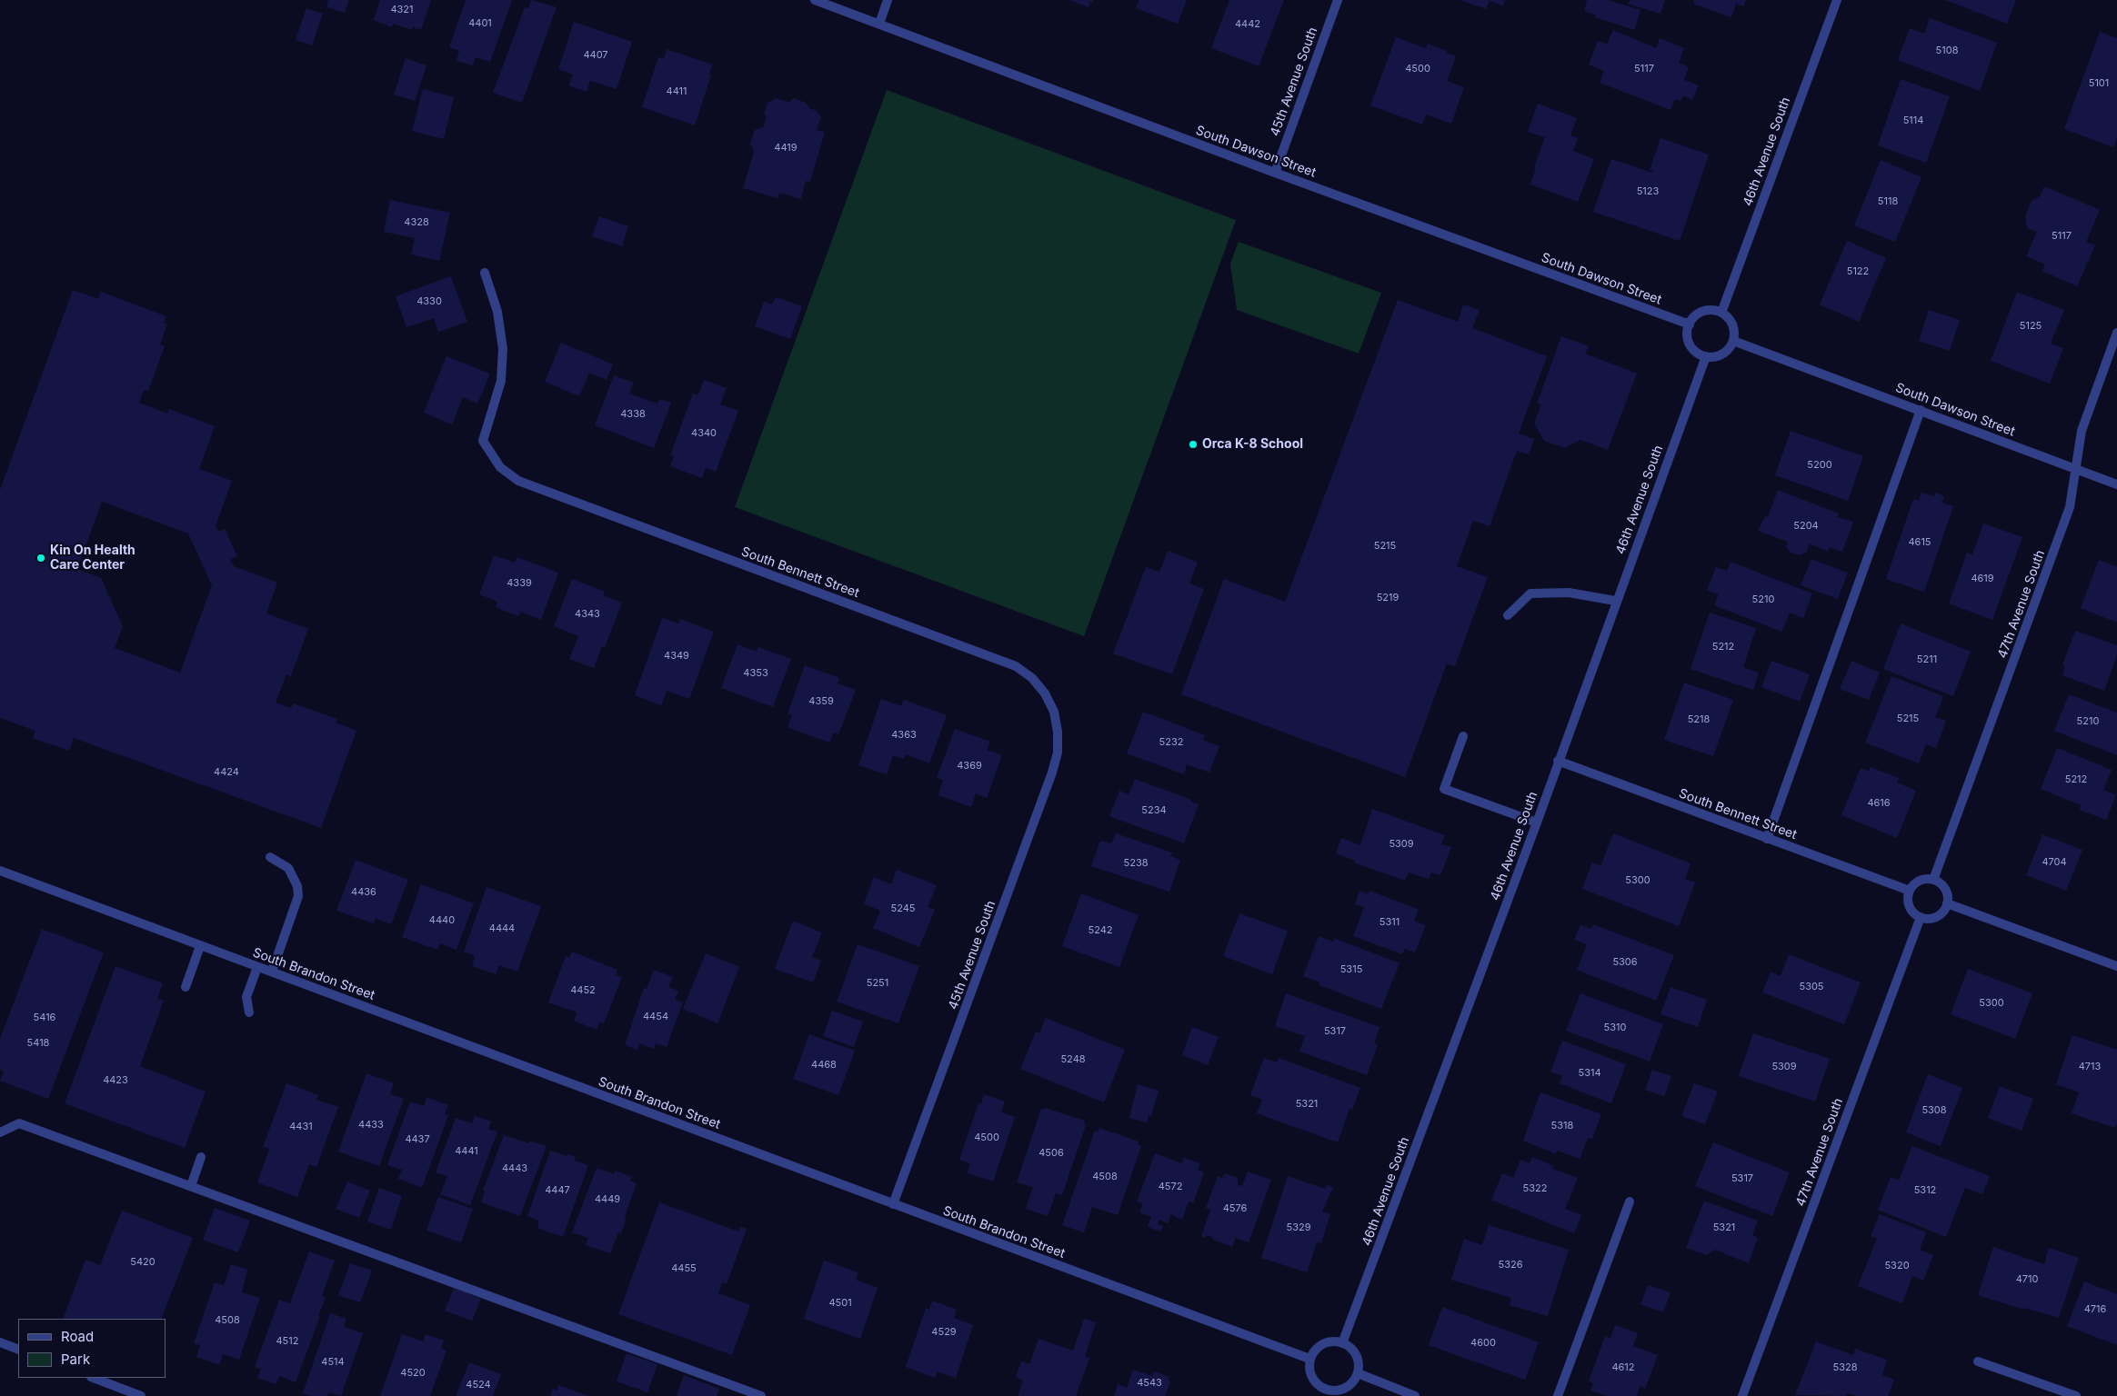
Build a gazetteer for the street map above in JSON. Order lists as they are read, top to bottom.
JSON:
{
  "streets": {
    "street": [
      "45th Avenue South",
      "South Dawson Street",
      "46th Avenue South",
      "South Bennett Street",
      "47th Avenue South",
      "South Brandon Street"
    ]
  },
  "crossings": [
    ["45th Avenue South", "South Dawson Street"],
    ["45th Avenue South", "South Bennett Street"],
    ["45th Avenue South", "South Brandon Street"],
    ["South Dawson Street", "46th Avenue South"],
    ["South Dawson Street", "47th Avenue South"],
    ["46th Avenue South", "South Bennett Street"],
    ["46th Avenue South", "South Brandon Street"],
    ["South Bennett Street", "47th Avenue South"]
  ],
  "places": ["Orca K-8 School", "Kin On Health Care Center"],
  "house_numbers": [
    "4321",
    "4401",
    "4442",
    "5108",
    "4407",
    "4500",
    "5117",
    "5101",
    "4411",
    "5114",
    "4419",
    "5123",
    "5118",
    "4328",
    "5117",
    "5122",
    "4330",
    "5125",
    "4338",
    "4340",
    "5200",
    "5204",
    "4615",
    "5215",
    "4619",
    "4339",
    "5219",
    "5210",
    "4343",
    "5212",
    "4349",
    "5211",
    "4353",
    "4359",
    "5215",
    "5218",
    "5210",
    "4363",
    "5232",
    "4369",
    "4424",
    "5212",
    "4616",
    "5234",
    "5309",
    "4704",
    "5238",
    "5300",
    "4436",
    "5245",
    "4440",
    "5311",
    "4444",
    "5242",
    "5306",
    "5315",
    "5251",
    "5305",
    "4452",
    "5300",
    "4454",
    "5416",
    "5310",
    "5317",
    "5418",
    "5248",
    "4468",
    "5309",
    "4713",
    "5314",
    "4423",
    "5321",
    "5308",
    "4433",
    "5318",
    "4431",
    "4500",
    "4437",
    "4441",
    "4506",
    "4443",
    "4508",
    "5317",
    "4572",
    "5322",
    "4447",
    "5312",
    "4449",
    "4576",
    "5329",
    "5321",
    "5420",
    "5326",
    "5320",
    "4455",
    "4710",
    "4501",
    "4716",
    "4508",
    "4529",
    "4512",
    "4600",
    "4514",
    "4612",
    "5328",
    "4520",
    "4543",
    "4524"
  ],
  "legend": ["Road", "Park"]
}
